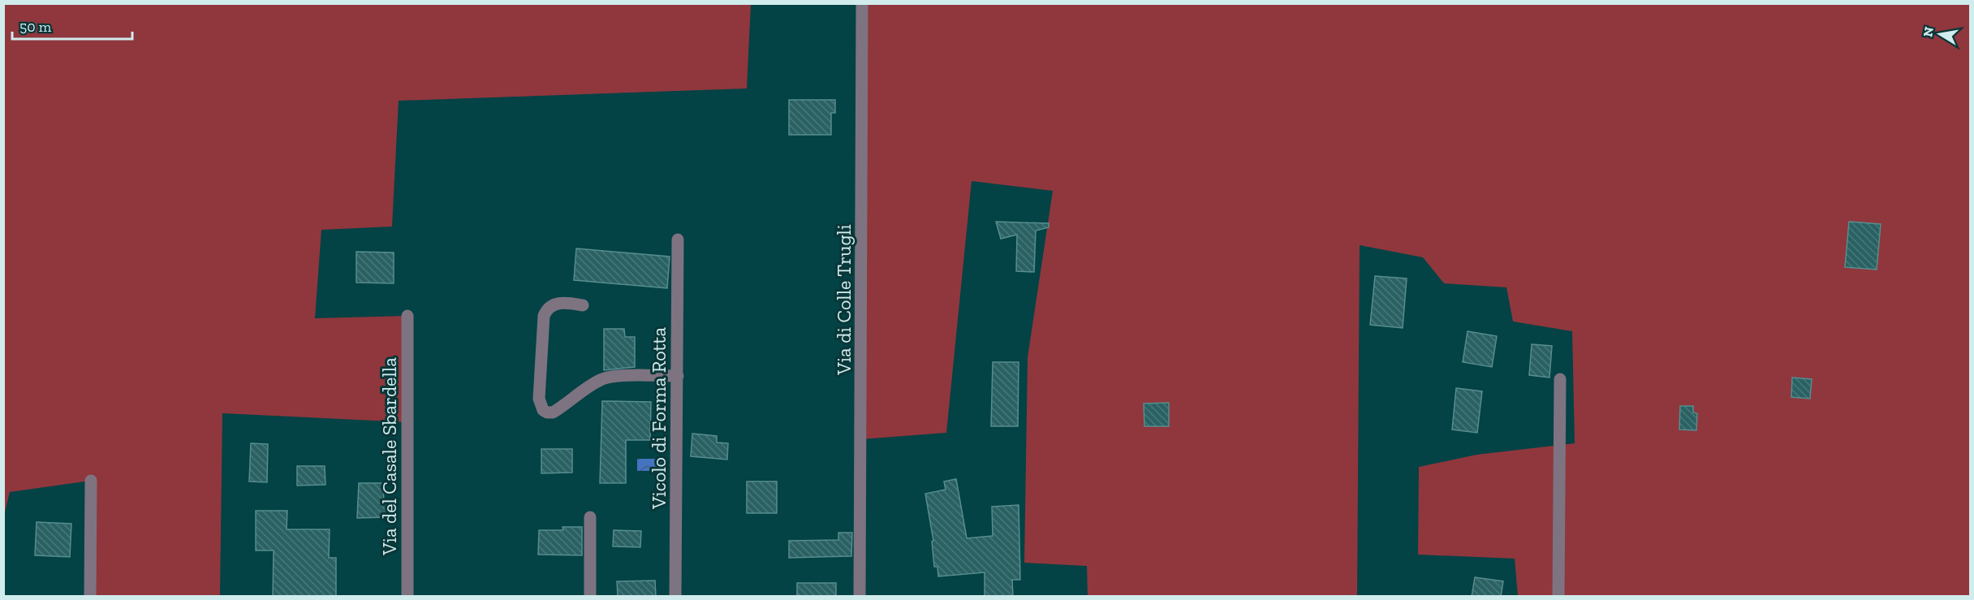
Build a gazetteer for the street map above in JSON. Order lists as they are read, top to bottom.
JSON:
{
  "streets": {
    "street": ["Via di Colle Trugli", "Vicolo di Forma Rotta", "Via del Casale Sbardella"]
  },
  "scale_bar": "50 m",
  "north": "left"
}
